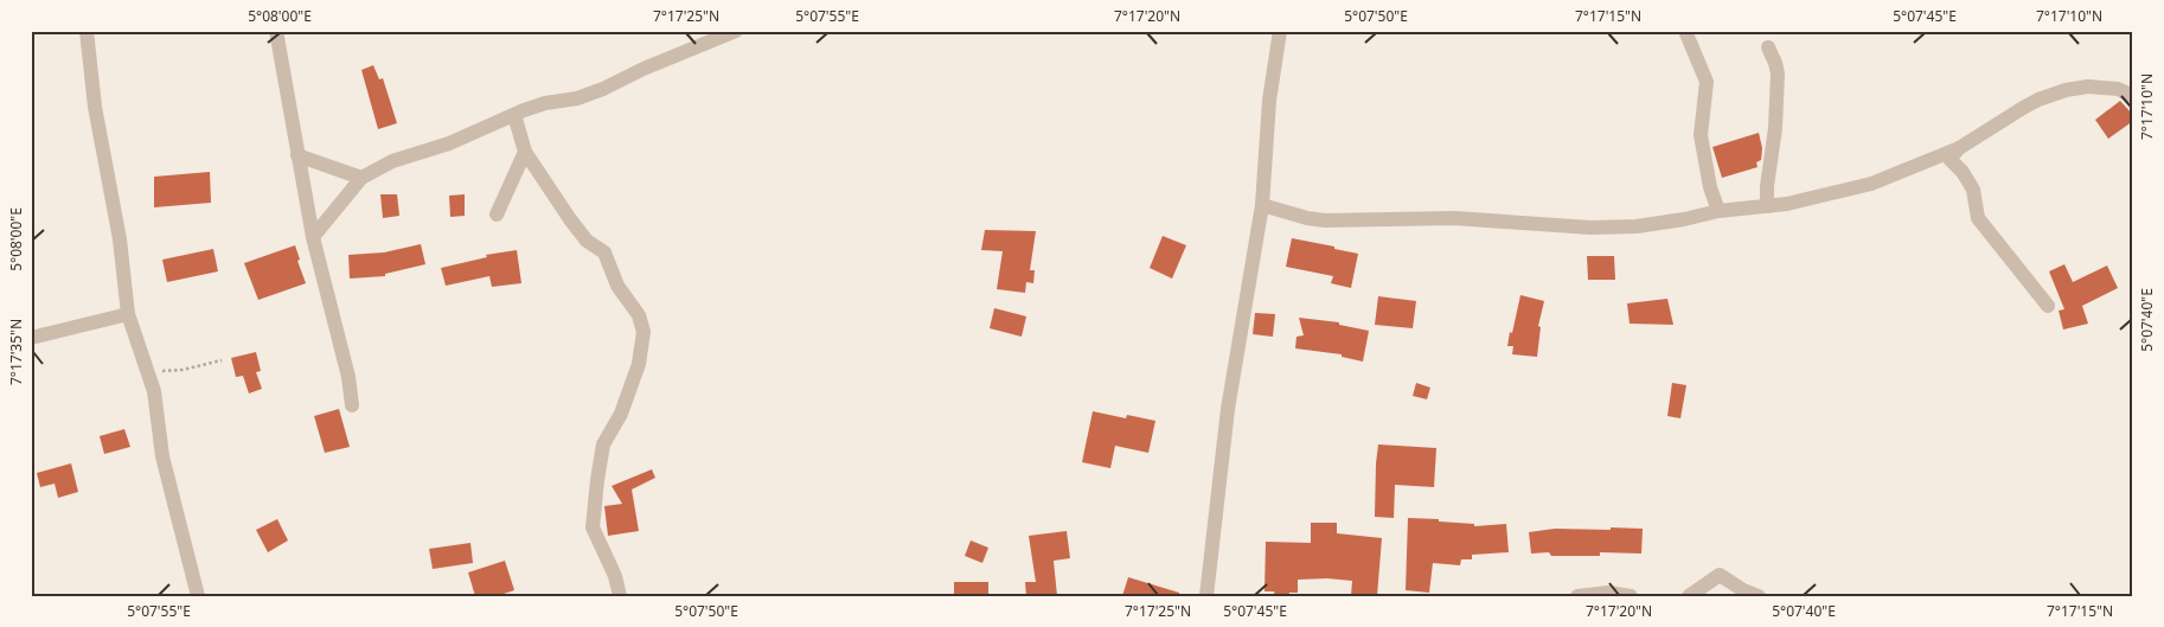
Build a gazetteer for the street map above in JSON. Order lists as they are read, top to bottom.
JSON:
{
  "coordinates": [
    "5°08'00\"E",
    "7°17'25\"N",
    "5°07'55\"E",
    "7°17'20\"N",
    "5°07'50\"E",
    "7°17'15\"N",
    "5°07'45\"E",
    "7°17'10\"N",
    "5°07'40\"E",
    "7°17'35\"N"
  ]
}
